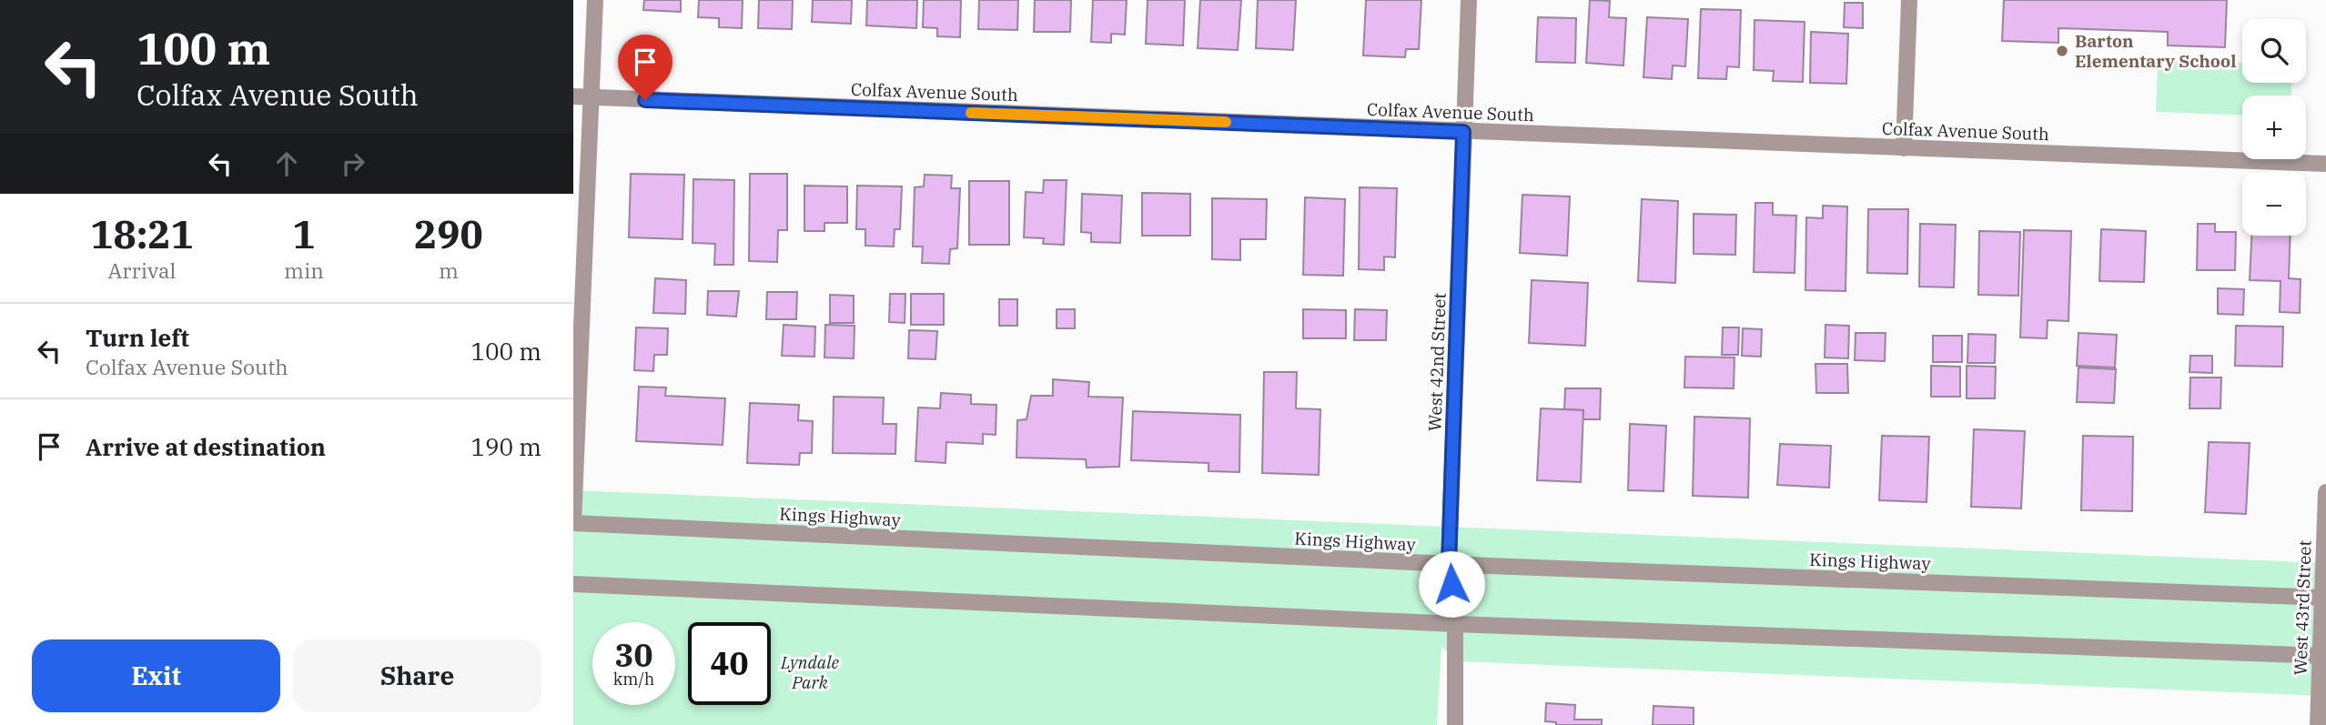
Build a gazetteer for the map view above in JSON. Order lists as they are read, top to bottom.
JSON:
{
  "streets": {
    "street": [
      "Colfax Avenue South",
      "West 42nd Street",
      "Kings Highway",
      "West 43rd Street"
    ]
  },
  "crossings": [
    ["Colfax Avenue South", "West 42nd Street"],
    ["West 42nd Street", "Kings Highway"],
    ["Kings Highway", "West 43rd Street"]
  ],
  "parks": ["Lyndale Park"],
  "places": ["Barton Elementary School"],
  "page": {
    "turn": ["100 m", "Colfax Avenue South"],
    "map_buttons": ["+", "−"],
    "eta": [
      "18:21",
      "Arrival",
      "1",
      "min",
      "290",
      "m"
    ],
    "list": [
      {
        "name": "Turn left",
        "note": "Colfax Avenue South",
        "value": "100 m"
      },
      {
        "name": "Arrive at destination",
        "value": "190 m"
      }
    ],
    "speed": "30 km/h",
    "limit": "40",
    "buttons": ["Exit", "Share"]
  }
}
